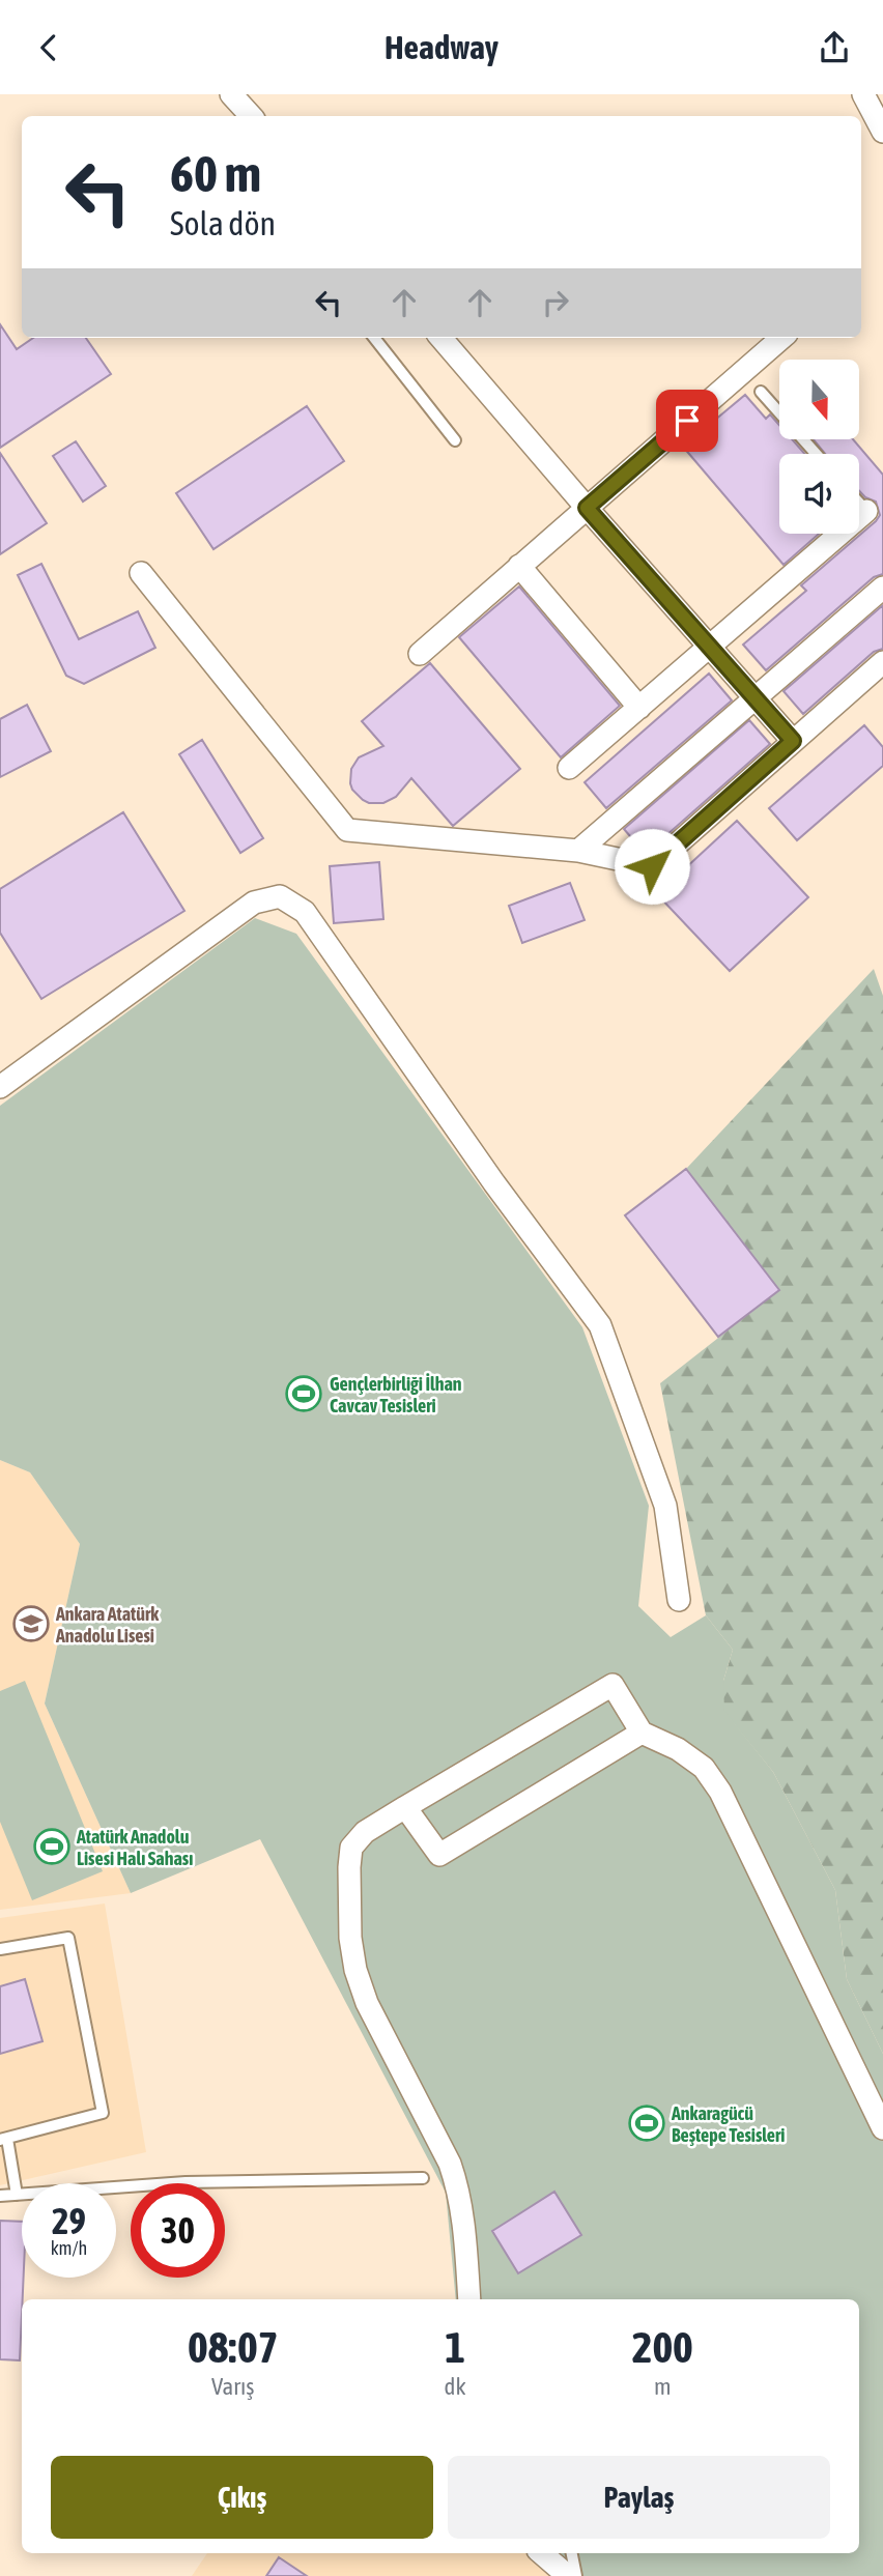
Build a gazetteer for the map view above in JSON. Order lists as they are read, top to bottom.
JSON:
{
  "places": {
    "sports": ["Gençlerbirliği İlhan Cavcav Tesisleri", "Atatürk Anadolu Lisesi Halı Sahası", "Ankaragücü Beştepe Tesisleri"],
    "school or university": ["Ankara Atatürk Anadolu Lisesi"]
  },
  "north": "bottom",
  "page": {
    "header": "Headway",
    "turn": ["60 m", "Sola dön"],
    "speed": "29 km/h",
    "limit": "30",
    "eta": [
      "08:07",
      "Varış",
      "1",
      "dk",
      "200",
      "m"
    ],
    "buttons": ["Çıkış", "Paylaş"]
  }
}
